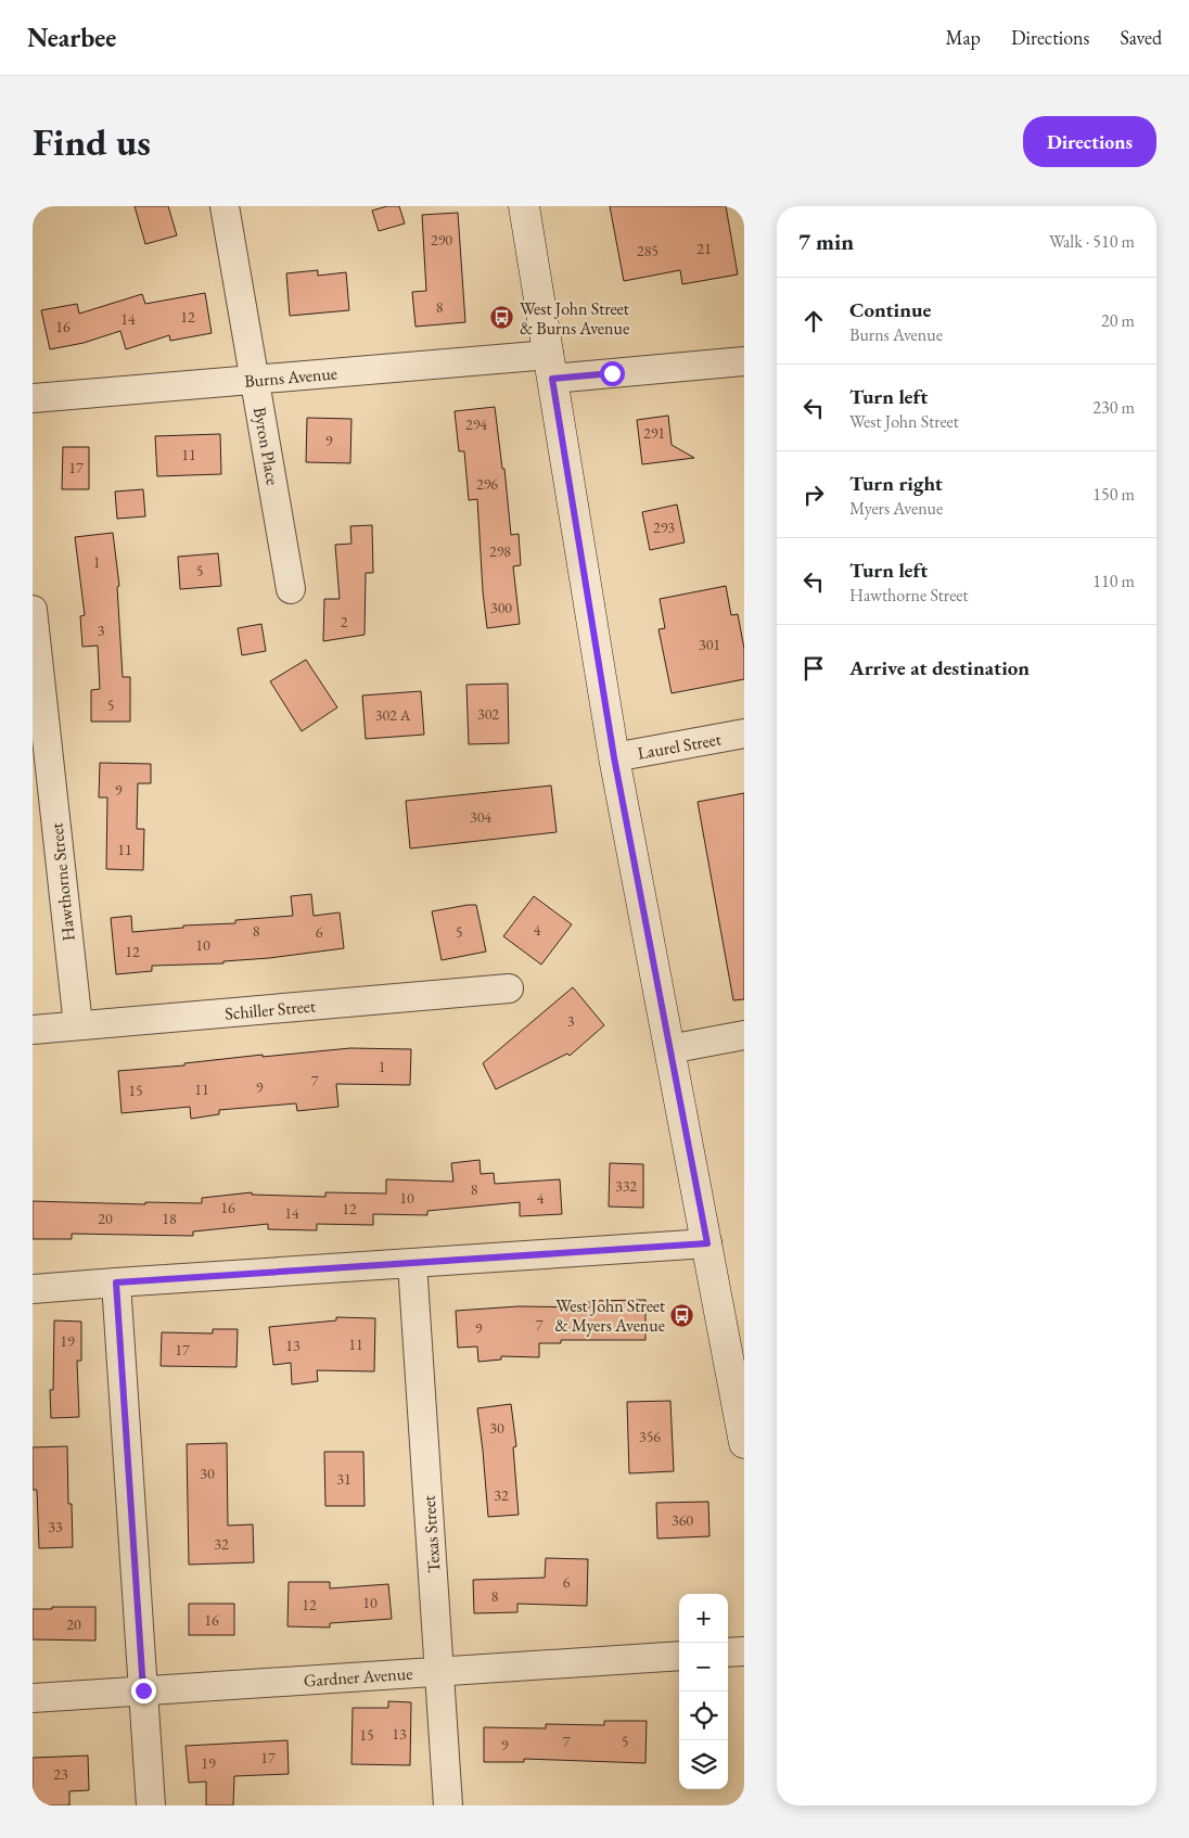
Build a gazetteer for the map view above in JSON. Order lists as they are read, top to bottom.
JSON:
{
  "streets": {
    "street": [
      "Burns Avenue",
      "Byron Place",
      "Laurel Street",
      "Hawthorne Street",
      "Schiller Street",
      "Texas Street",
      "Gardner Avenue"
    ]
  },
  "crossings": [
    ["Burns Avenue", "Byron Place"],
    ["Hawthorne Street", "Schiller Street"],
    ["Texas Street", "Gardner Avenue"]
  ],
  "places": {
    "bus stop": ["West John Street & Burns Avenue", "West John Street & Myers Avenue"]
  },
  "house_numbers": [
    "290",
    "21",
    "285",
    "8",
    "12",
    "14",
    "16",
    "294",
    "291",
    "9",
    "11",
    "17",
    "296",
    "293",
    "298",
    "1",
    "5",
    "300",
    "2",
    "3",
    "301",
    "5",
    "302",
    "302 A",
    "9",
    "304",
    "11",
    "4",
    "8",
    "6",
    "5",
    "10",
    "12",
    "3",
    "1",
    "7",
    "9",
    "11",
    "15",
    "332",
    "8",
    "10",
    "4",
    "16",
    "12",
    "14",
    "20",
    "18",
    "7",
    "9",
    "19",
    "11",
    "13",
    "17",
    "30",
    "356",
    "30",
    "31",
    "32",
    "360",
    "33",
    "32",
    "6",
    "8",
    "10",
    "12",
    "16",
    "20",
    "13",
    "15",
    "7",
    "5",
    "9",
    "17",
    "19",
    "23"
  ],
  "page": {
    "header": "Nearbee",
    "nav": ["Map", "Directions", "Saved"],
    "buttons": "Directions",
    "title": "Find us",
    "heading": ["7 min", "Walk · 510 m"],
    "list": [
      ["Continue", "Burns Avenue", "20 m"],
      ["Turn left", "West John Street", "230 m"],
      ["Turn right", "Myers Avenue", "150 m"],
      ["Turn left", "Hawthorne Street", "110 m"],
      "Arrive at destination"
    ],
    "map_buttons": ["+", "−"]
  }
}
